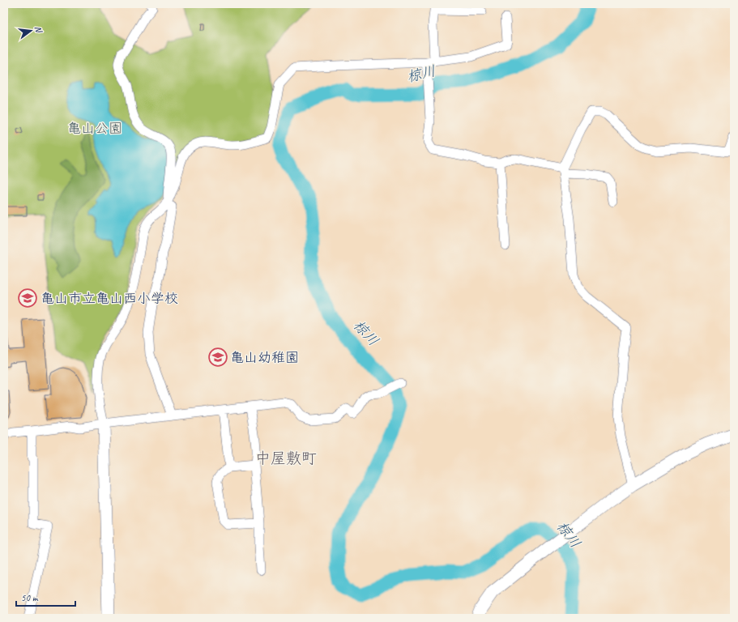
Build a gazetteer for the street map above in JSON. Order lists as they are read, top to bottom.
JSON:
{
  "districts": ["中屋敷町"],
  "water": ["椋川"],
  "parks": ["亀山公園"],
  "places": {
    "school or university": ["亀山市立亀山西小学校", "亀山幼稚園"]
  },
  "scale_bar": "50 m",
  "north": "right"
}
